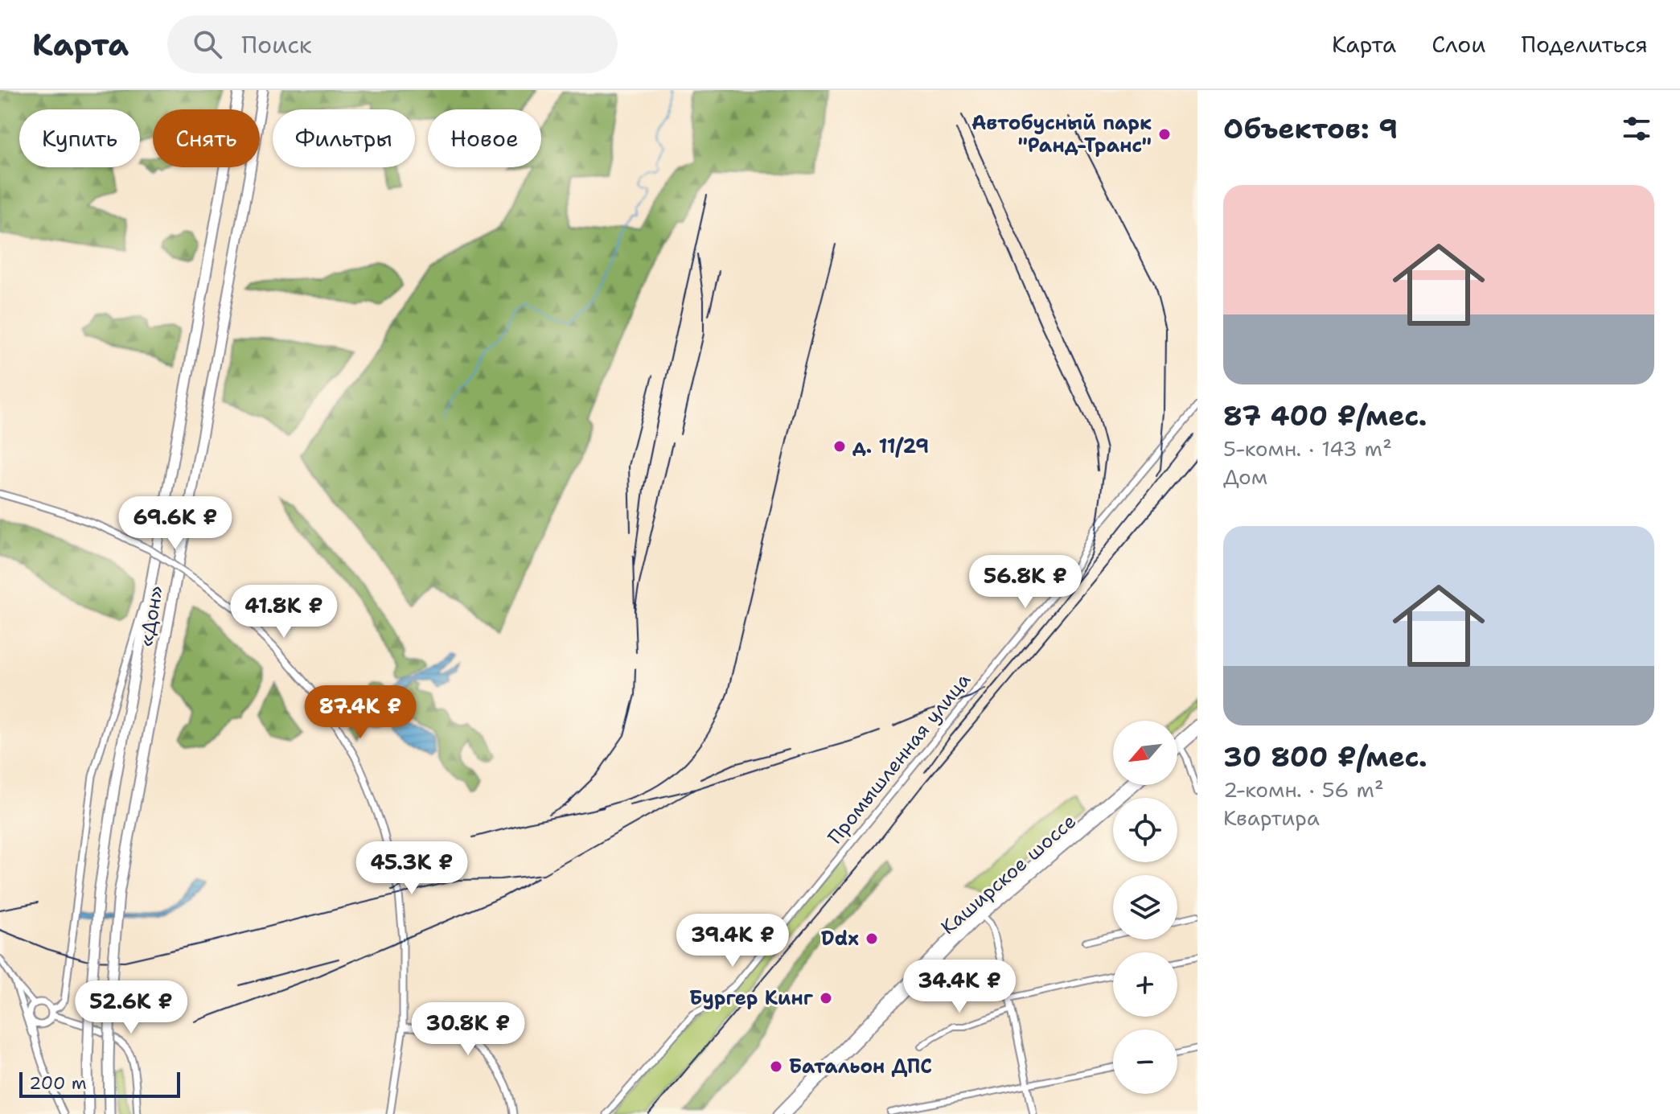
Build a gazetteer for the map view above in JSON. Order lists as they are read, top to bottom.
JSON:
{
  "streets": {
    "highway": ["«Дон»"],
    "main road": ["Каширское шоссе"],
    "street": ["Промышленная улица"]
  },
  "places": [
    "Автобусный парк \"Ранд-Транс\"",
    "д. 11/29",
    "Ddx",
    "Бургер Кинг",
    "Батальон ДПС"
  ],
  "scale_bar": "200 m",
  "north": "bottom left",
  "page": {
    "header": "Карта",
    "search": "Поиск",
    "nav": ["Карта", "Слои", "Поделиться"],
    "heading": "Объектов: 9",
    "chip": [
      "Купить",
      "Снять",
      "Фильтры",
      "Новое"
    ],
    "list": [
      {
        "name": "87 400 ₽/мес.",
        "note": "5-комн. · 143 m² · Дом"
      },
      {
        "name": "30 800 ₽/мес.",
        "note": "2-комн. · 56 m² · Квартира"
      }
    ],
    "price": [
      "69.6K ₽",
      "56.8K ₽",
      "41.8K ₽",
      "87.4K ₽",
      "45.3K ₽",
      "39.4K ₽",
      "34.4K ₽",
      "52.6K ₽",
      "30.8K ₽"
    ],
    "map_buttons": ["+", "−"],
    "scale": "200 m"
  }
}
